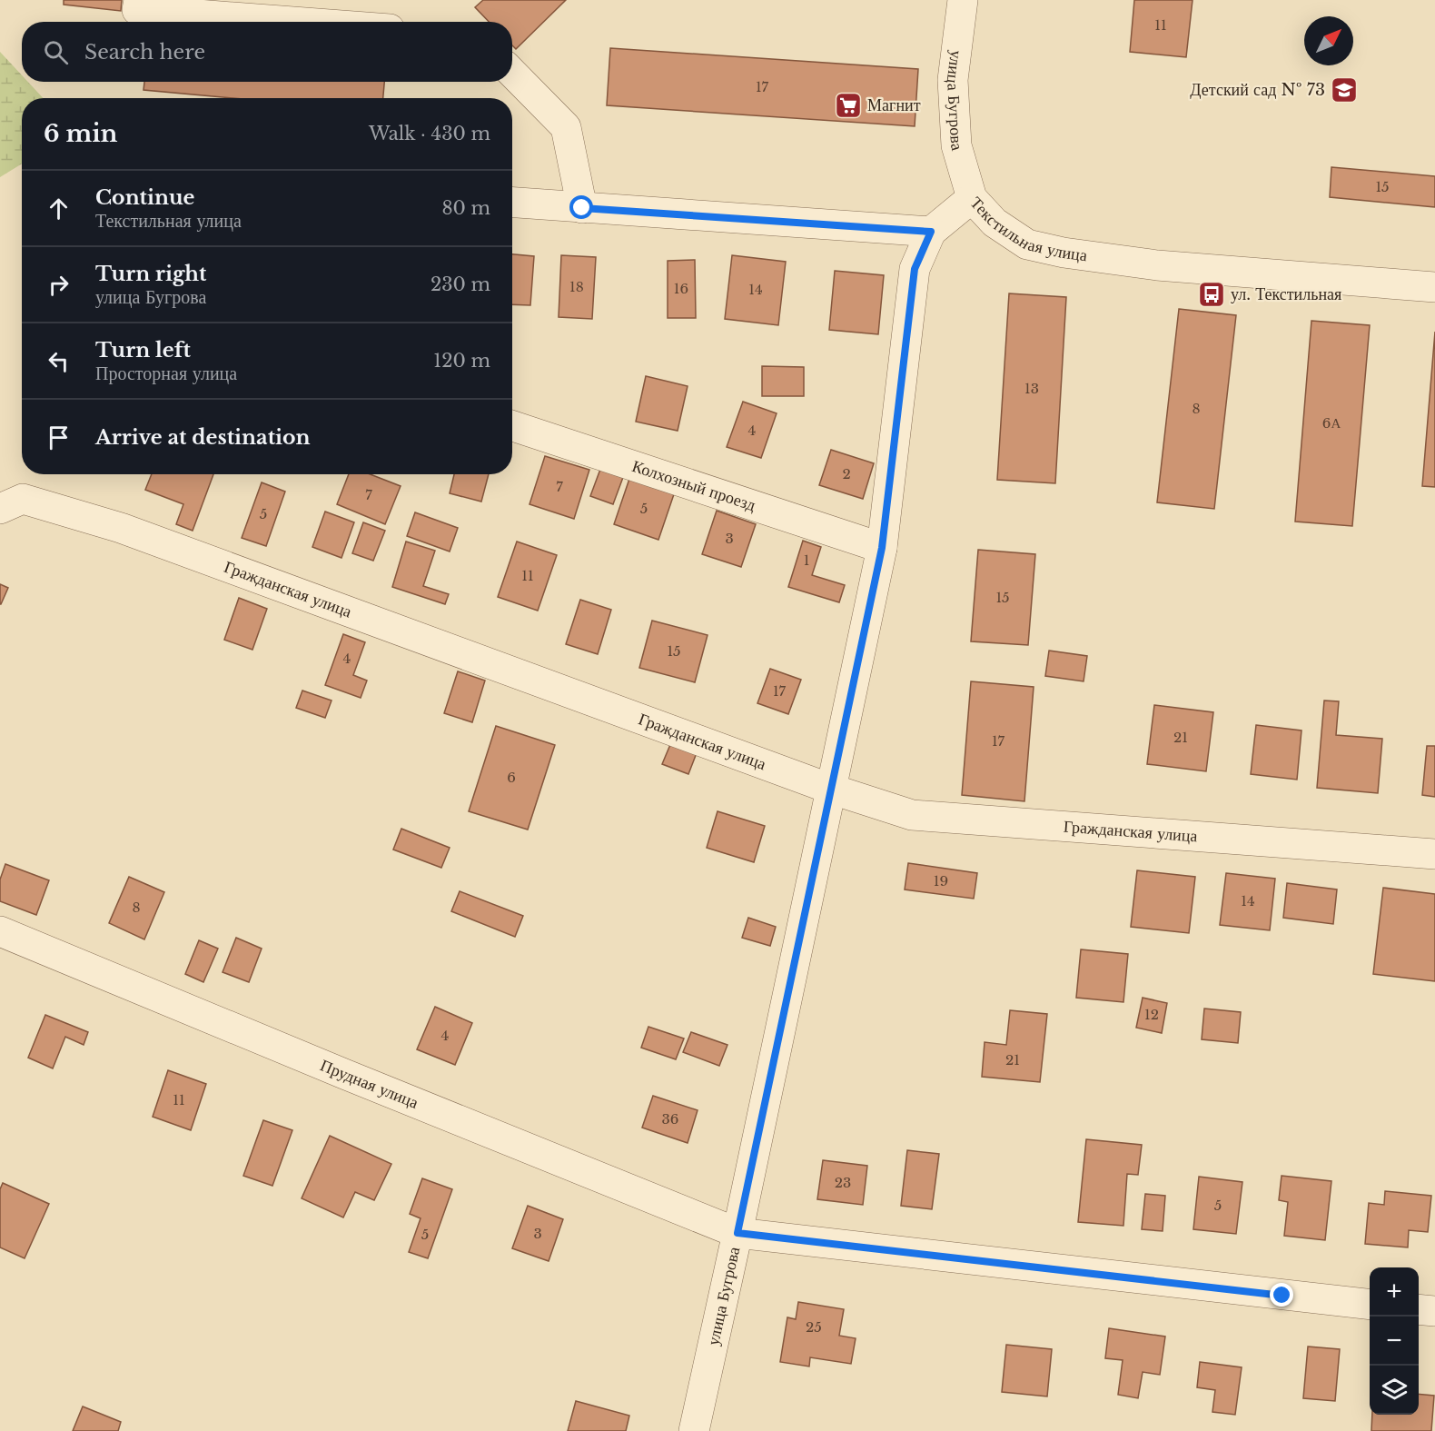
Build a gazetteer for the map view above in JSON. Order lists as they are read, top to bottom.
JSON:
{
  "streets": {
    "street": [
      "улица Бугрова",
      "Текстильная улица",
      "Колхозный проезд",
      "Гражданская улица",
      "Прудная улица"
    ]
  },
  "crossings": [
    ["улица Бугрова", "Текстильная улица"],
    ["улица Бугрова", "Колхозный проезд"],
    ["улица Бугрова", "Гражданская улица"],
    ["улица Бугрова", "Прудная улица"]
  ],
  "places": {
    "school or university": ["Детский сад № 73"],
    "supermarket": ["Магнит"],
    "bus stop": ["ул. Текстильная"]
  },
  "house_numbers": [
    "11",
    "17",
    "15",
    "18",
    "16",
    "14",
    "13",
    "8",
    "6А",
    "4",
    "2",
    "7",
    "7",
    "5",
    "5",
    "3",
    "1",
    "11",
    "15",
    "15",
    "4",
    "17",
    "21",
    "17",
    "6",
    "19",
    "14",
    "8",
    "12",
    "4",
    "21",
    "11",
    "36",
    "23",
    "5",
    "3",
    "5",
    "25"
  ],
  "north": "top right",
  "page": {
    "search": "Search here",
    "heading": ["6 min", "Walk · 430 m"],
    "list": [
      ["Continue", "Текстильная улица", "80 m"],
      ["Turn right", "улица Бугрова", "230 m"],
      ["Turn left", "Просторная улица", "120 m"],
      "Arrive at destination"
    ],
    "map_buttons": ["+", "−"]
  }
}
